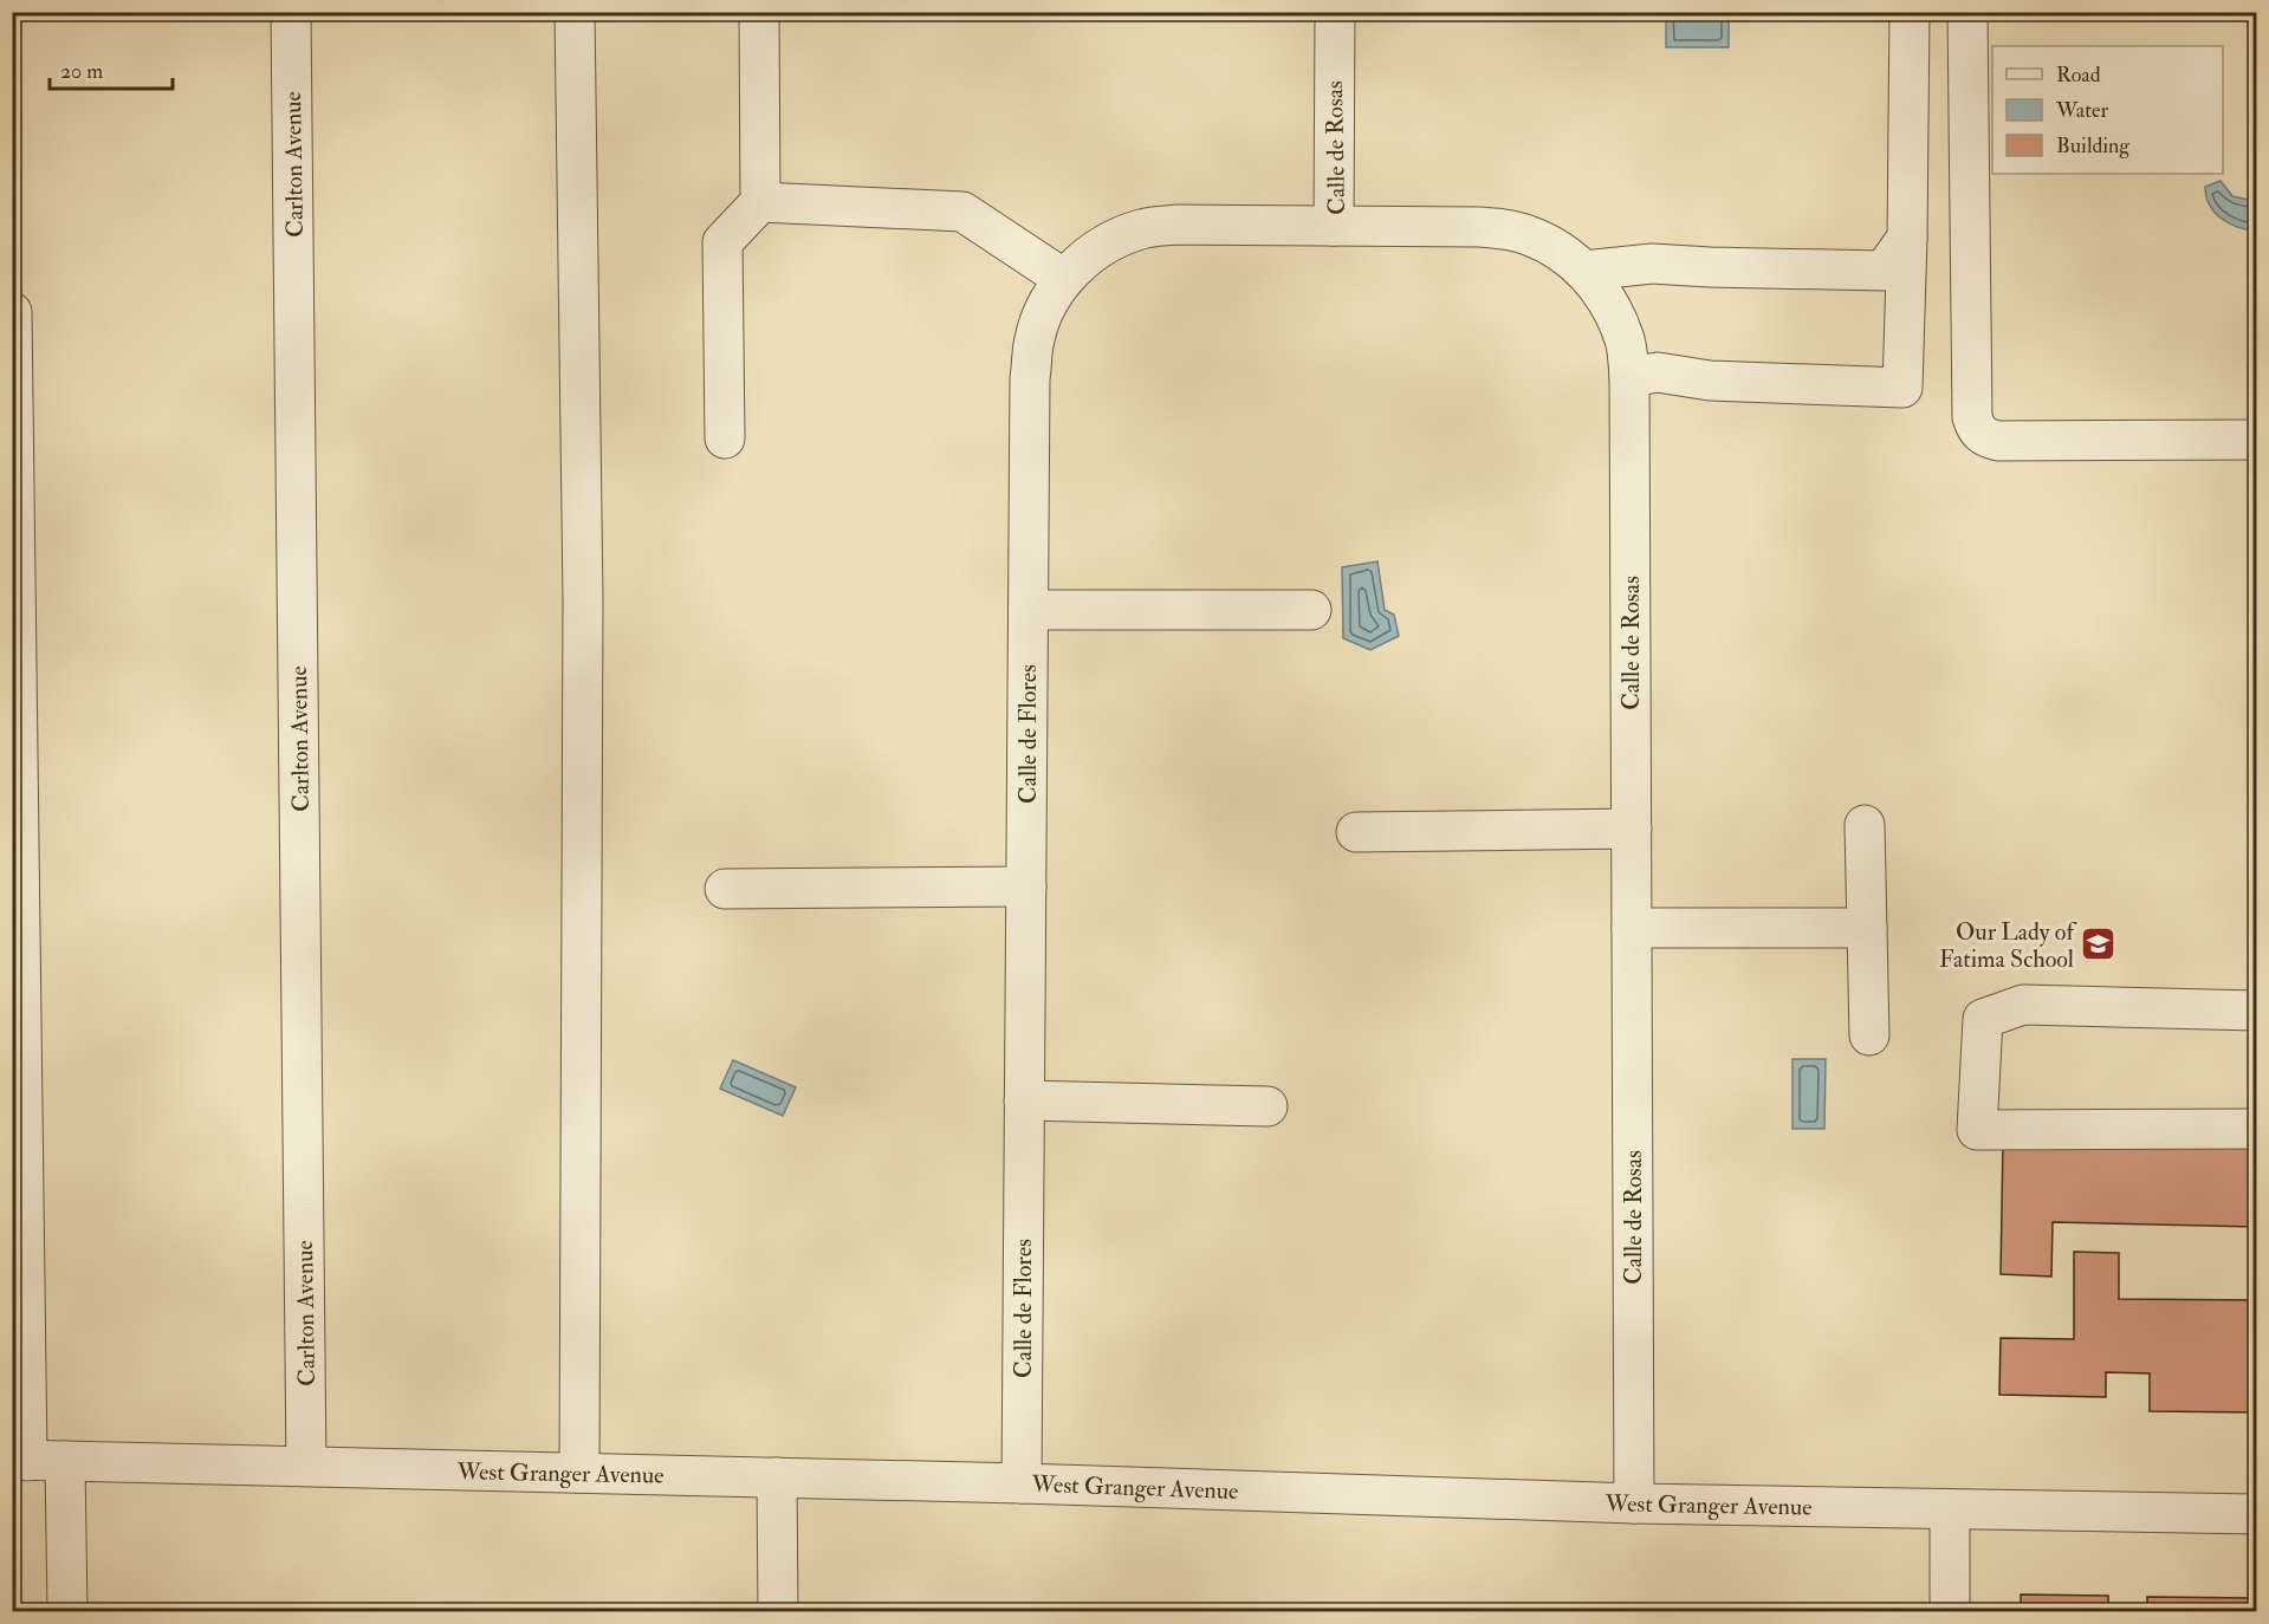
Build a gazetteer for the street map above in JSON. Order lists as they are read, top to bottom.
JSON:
{
  "streets": {
    "street": [
      "Calle de Rosas",
      "Carlton Avenue",
      "Calle de Flores",
      "West Granger Avenue"
    ]
  },
  "crossings": [
    ["Calle de Rosas", "Calle de Flores"],
    ["Calle de Rosas", "West Granger Avenue"],
    ["Carlton Avenue", "West Granger Avenue"],
    ["Calle de Flores", "West Granger Avenue"]
  ],
  "places": {
    "school or university": ["Our Lady of Fatima School"]
  },
  "legend": ["Road", "Water", "Building"],
  "scale_bar": "20 m"
}
